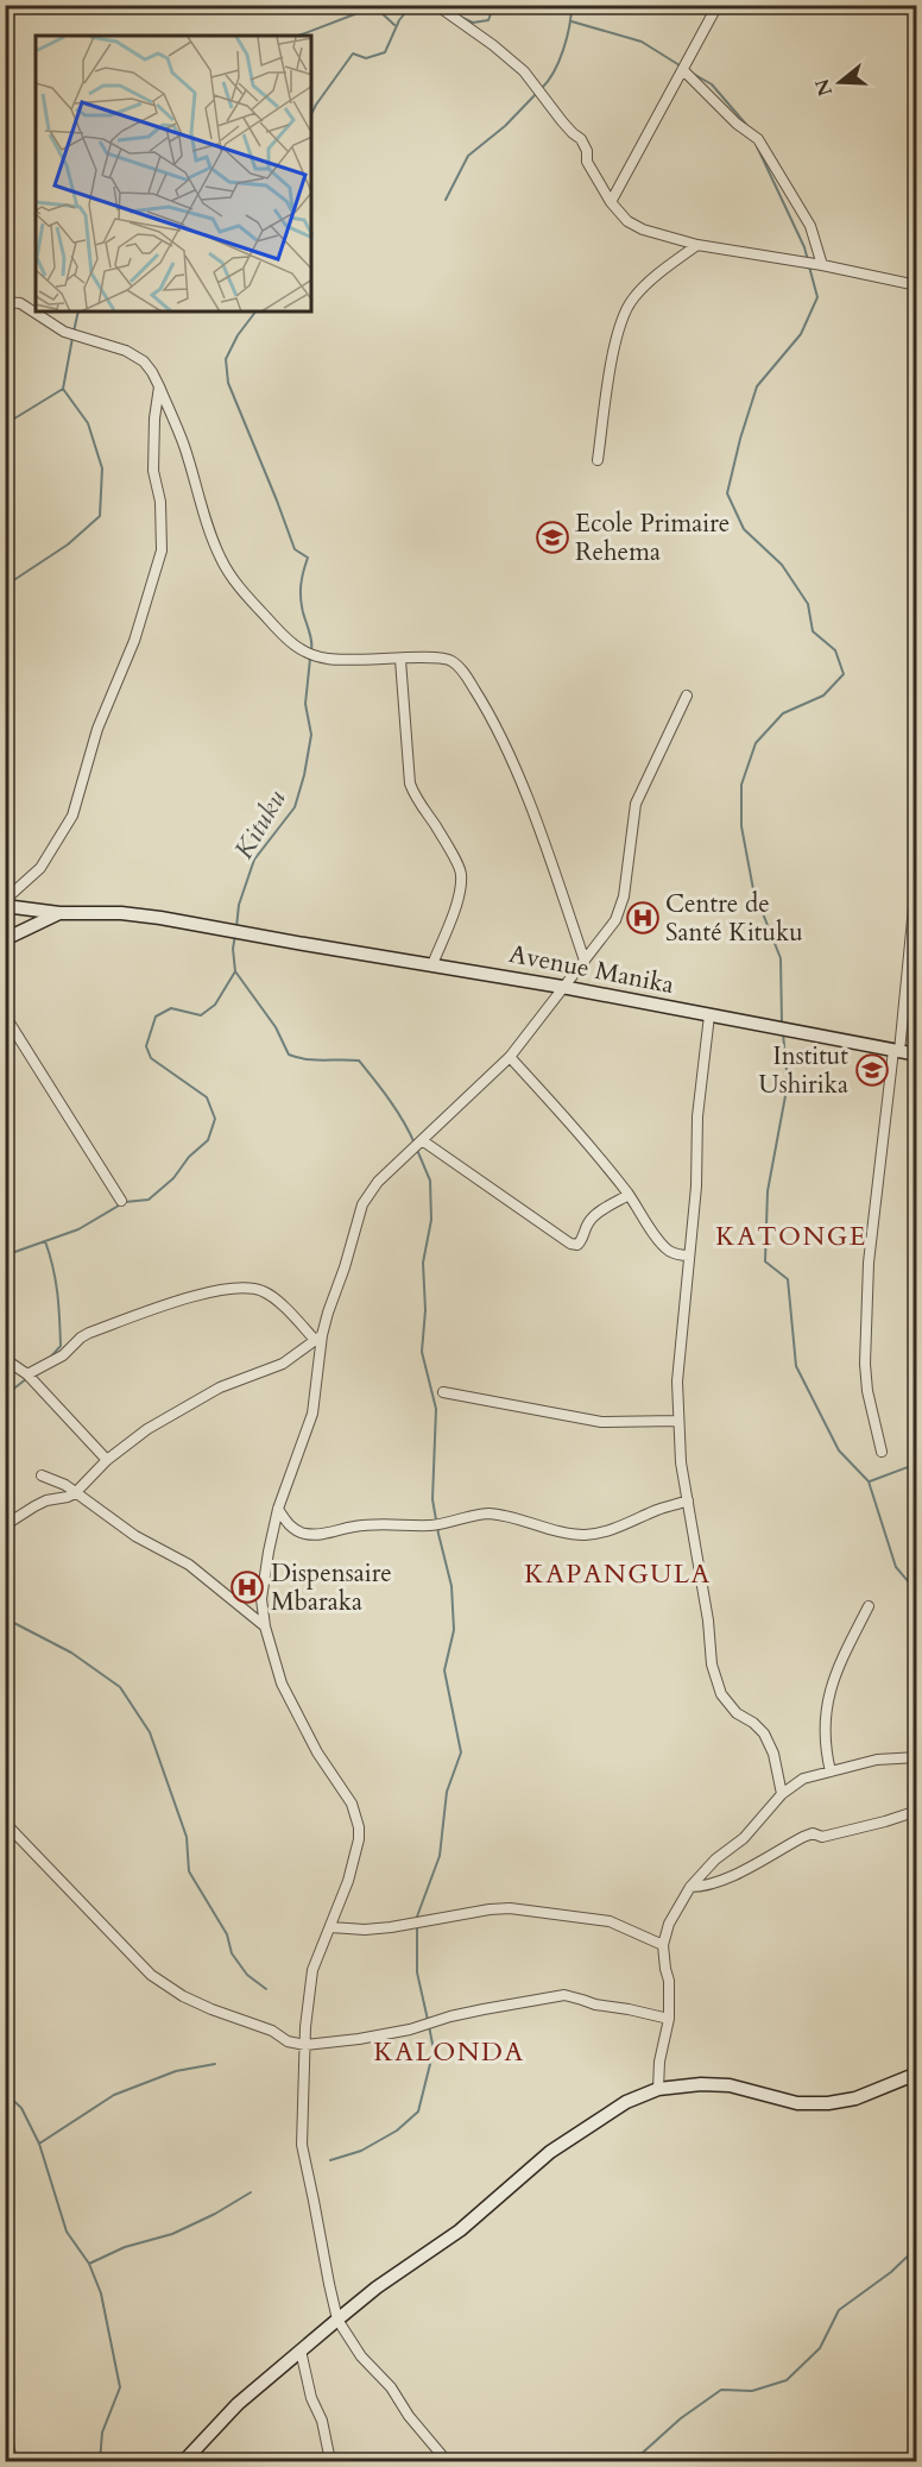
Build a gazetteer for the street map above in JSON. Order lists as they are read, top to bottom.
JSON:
{
  "streets": {
    "street": ["Avenue Manika"]
  },
  "districts": ["KATONGE", "KAPANGULA", "KALONDA"],
  "water": ["Kituku"],
  "places": {
    "school or university": ["Ecole Primaire Rehema", "Institut Ushirika"],
    "hospital": ["Centre de Santé Kituku", "Dispensaire Mbaraka"]
  },
  "north": "left"
}
